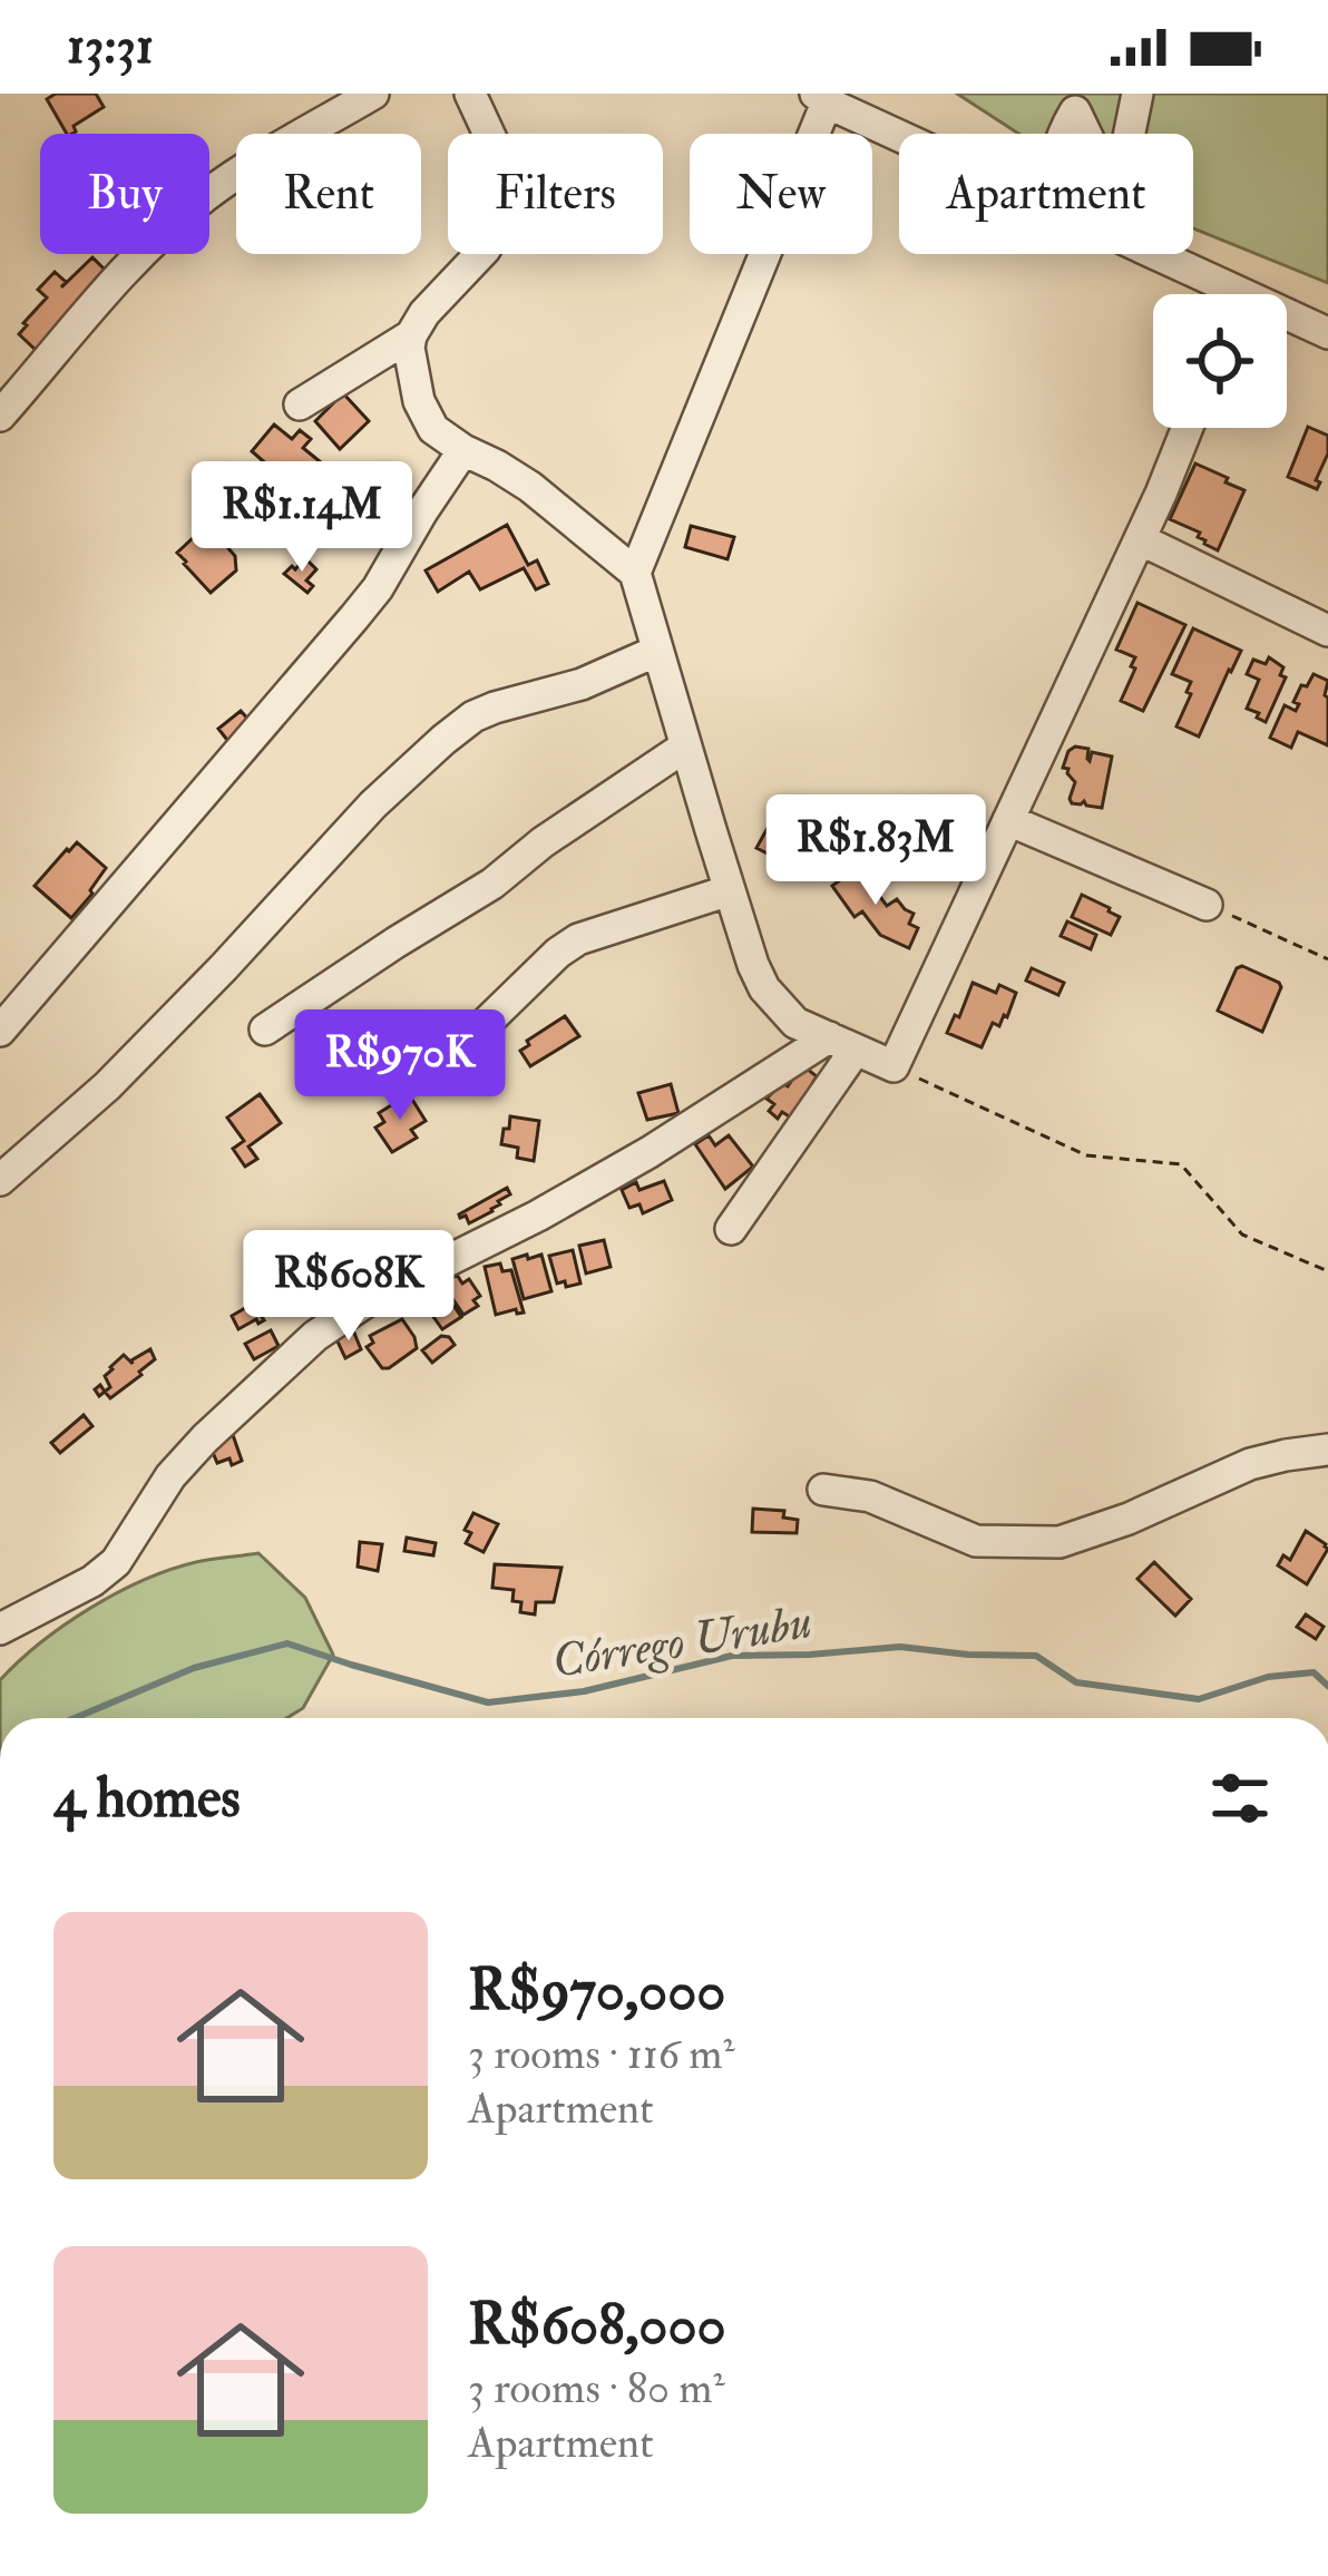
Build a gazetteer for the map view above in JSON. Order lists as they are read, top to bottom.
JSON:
{
  "water": ["Córrego Urubu"],
  "page": {
    "status": "13:31",
    "chip": [
      "Buy",
      "Rent",
      "Filters",
      "New",
      "Apartment"
    ],
    "price": [
      "R$1.14M",
      "R$1.83M",
      "R$970K",
      "R$608K"
    ],
    "heading": "4 homes",
    "list": [
      {
        "name": "R$970,000",
        "note": "3 rooms · 116 m² · Apartment"
      },
      {
        "name": "R$608,000",
        "note": "3 rooms · 80 m² · Apartment"
      }
    ]
  }
}
